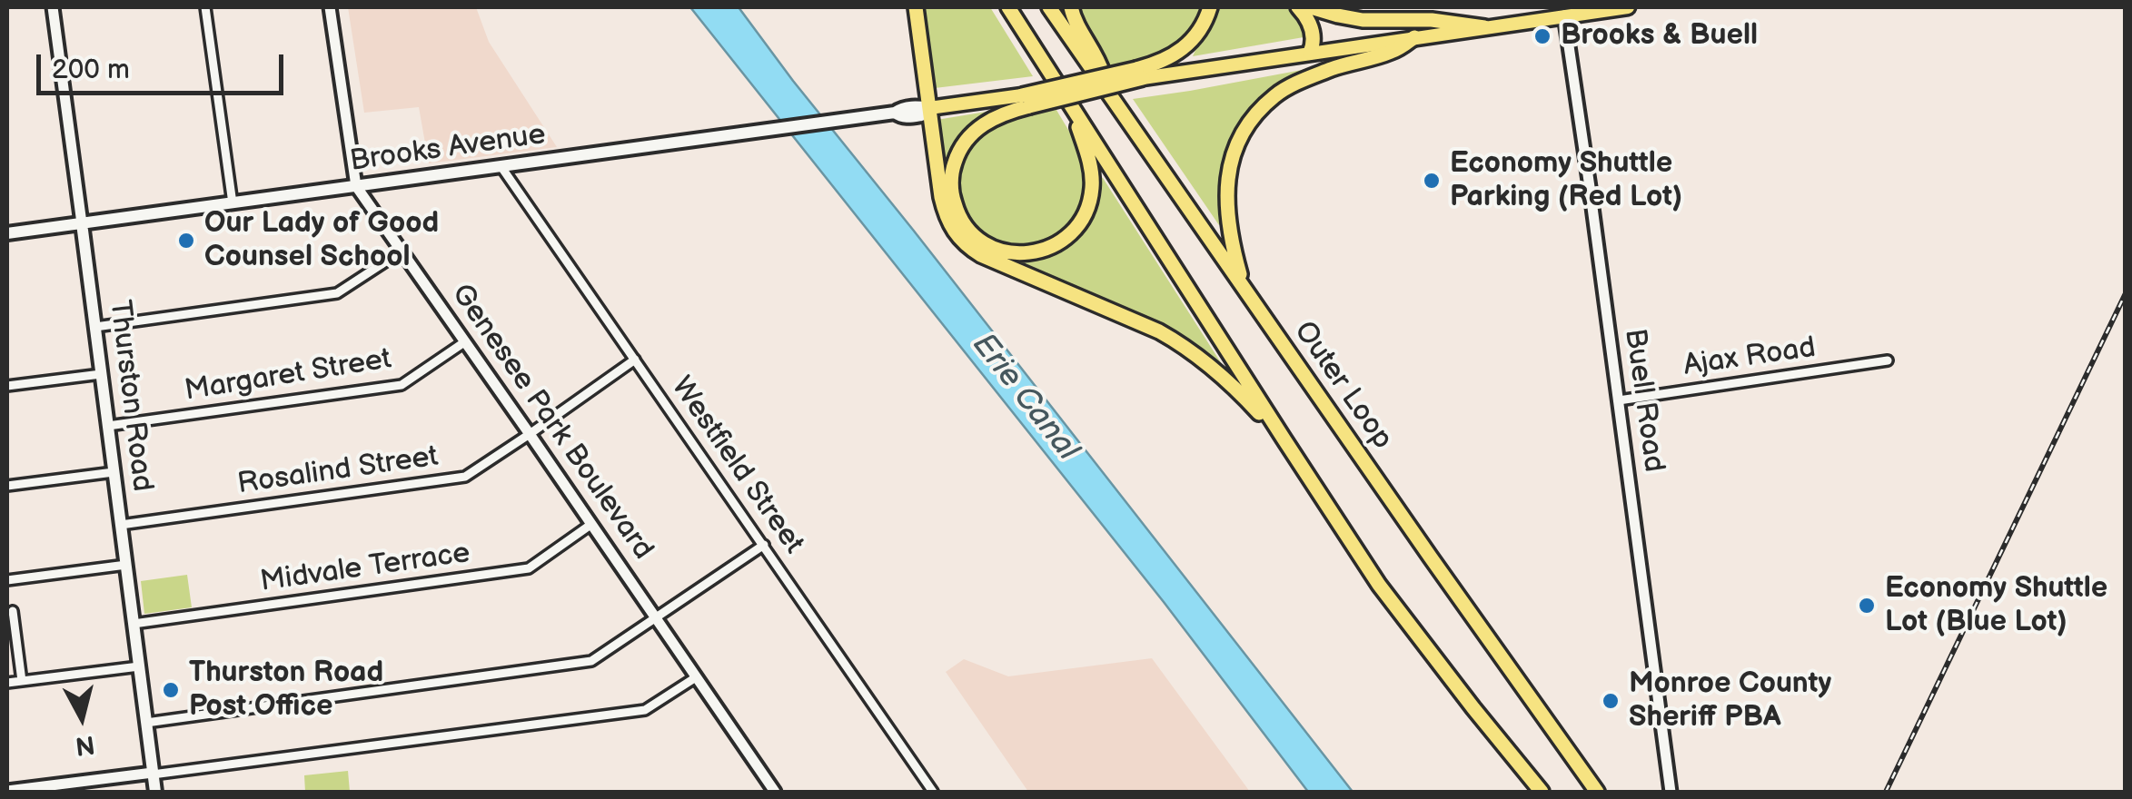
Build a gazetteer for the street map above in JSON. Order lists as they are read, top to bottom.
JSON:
{
  "streets": {
    "highway": ["Outer Loop"],
    "main road": ["Brooks Avenue", "Thurston Road"],
    "street": [
      "Ajax Road",
      "Margaret Street",
      "Buell Road",
      "Genesee Park Boulevard",
      "Westfield Street",
      "Rosalind Street",
      "Midvale Terrace"
    ]
  },
  "crossings": [
    ["Brooks Avenue", "Thurston Road"],
    ["Brooks Avenue", "Genesee Park Boulevard"],
    ["Brooks Avenue", "Westfield Street"],
    ["Ajax Road", "Buell Road"],
    ["Margaret Street", "Thurston Road"],
    ["Margaret Street", "Genesee Park Boulevard"],
    ["Thurston Road", "Rosalind Street"],
    ["Thurston Road", "Midvale Terrace"],
    ["Genesee Park Boulevard", "Rosalind Street"],
    ["Genesee Park Boulevard", "Midvale Terrace"],
    ["Westfield Street", "Rosalind Street"]
  ],
  "water": ["Erie Canal"],
  "places": [
    "Brooks & Buell",
    "Economy Shuttle Parking (Red Lot)",
    "Our Lady of Good Counsel School",
    "Economy Shuttle Lot (Blue Lot)",
    "Thurston Road Post Office",
    "Monroe County Sheriff PBA"
  ],
  "scale_bar": "200 m",
  "north": "bottom"
}
